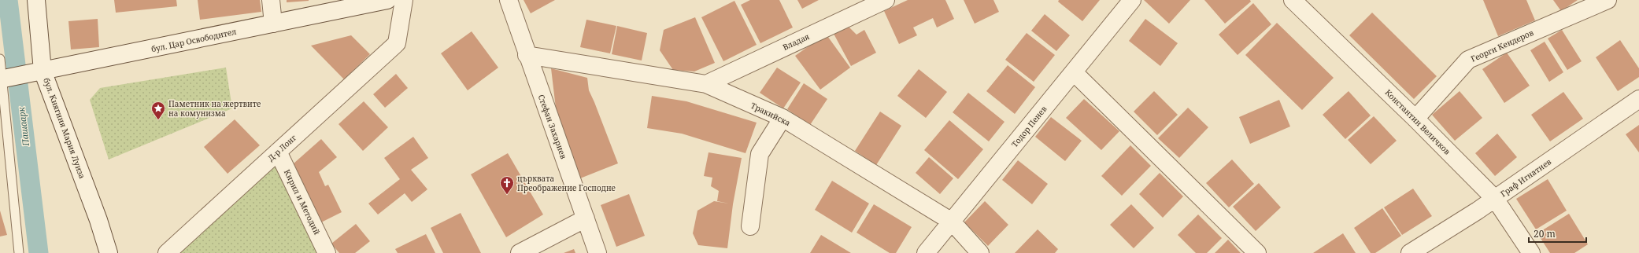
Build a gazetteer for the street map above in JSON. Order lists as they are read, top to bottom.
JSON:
{
  "streets": {
    "street": [
      "бул. Цар Освободител",
      "Владая",
      "Георги Кендеров",
      "Тракийска",
      "Константин Величков",
      "Стефан Захариев",
      "Тодор Пенев",
      "бул. Княгиня Мария Луиза",
      "Д-р Лонг",
      "Граф Игнатиев",
      "Кирил и Методий"
    ]
  },
  "crossings": [
    ["бул. Цар Освободител", "бул. Княгиня Мария Луиза"],
    ["Владая", "Тракийска"],
    ["Георги Кендеров", "Константин Величков"],
    ["Тракийска", "Стефан Захариев"],
    ["Тракийска", "Тодор Пенев"],
    ["Константин Величков", "Граф Игнатиев"],
    ["Д-р Лонг", "Кирил и Методий"]
  ],
  "water": ["Пашаарк"],
  "places": {
    "place": ["Паметник на жертвите на комунизма"],
    "church": ["църквата Преображение Господне"]
  },
  "scale_bar": "20 m"
}
